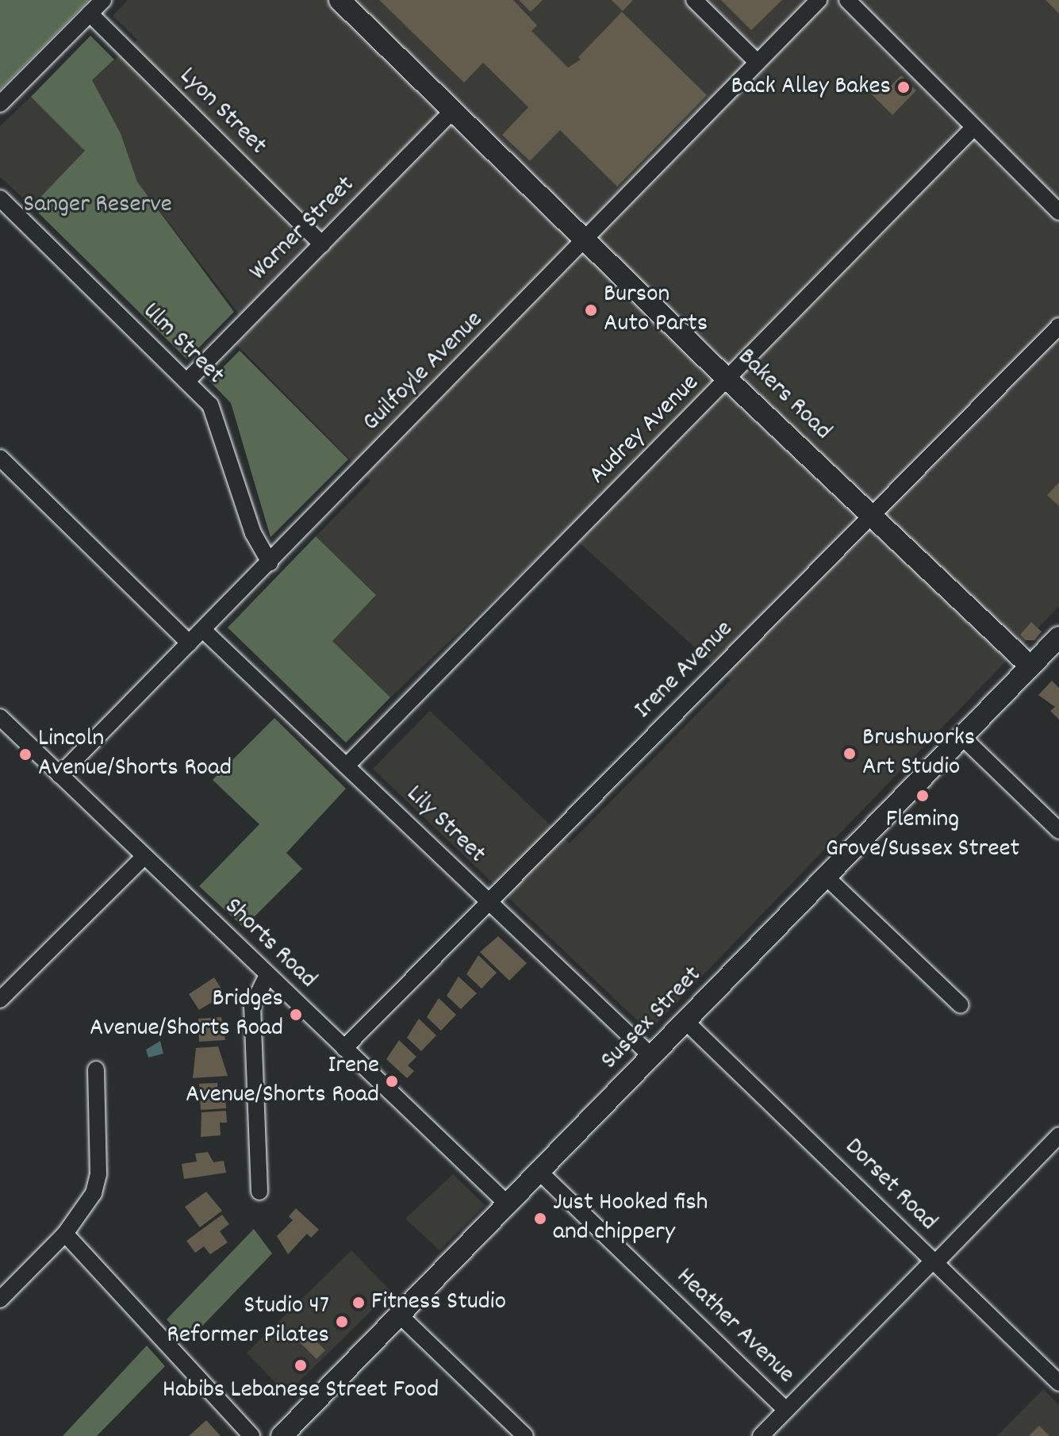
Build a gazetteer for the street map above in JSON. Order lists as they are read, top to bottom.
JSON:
{
  "streets": {
    "street": [
      "Lyon Street",
      "Warner Street",
      "Ulm Street",
      "Guilfoyle Avenue",
      "Bakers Road",
      "Audrey Avenue",
      "Irene Avenue",
      "Lily Street",
      "Shorts Road",
      "Sussex Street",
      "Dorset Road",
      "Heather Avenue"
    ]
  },
  "crossings": [
    ["Lyon Street", "Warner Street"],
    ["Warner Street", "Ulm Street"],
    ["Warner Street", "Bakers Road"],
    ["Ulm Street", "Guilfoyle Avenue"],
    ["Guilfoyle Avenue", "Bakers Road"],
    ["Guilfoyle Avenue", "Lily Street"],
    ["Guilfoyle Avenue", "Shorts Road"],
    ["Bakers Road", "Audrey Avenue"],
    ["Bakers Road", "Irene Avenue"],
    ["Bakers Road", "Sussex Street"],
    ["Audrey Avenue", "Lily Street"],
    ["Irene Avenue", "Lily Street"],
    ["Irene Avenue", "Shorts Road"],
    ["Lily Street", "Sussex Street"],
    ["Shorts Road", "Sussex Street"],
    ["Sussex Street", "Dorset Road"],
    ["Sussex Street", "Heather Avenue"]
  ],
  "parks": ["Sanger Reserve"],
  "places": [
    "Back Alley Bakes",
    "Burson Auto Parts",
    "Brushworks Art Studio",
    "Lincoln Avenue/Shorts Road",
    "Fleming Grove/Sussex Street",
    "Bridges Avenue/Shorts Road",
    "Irene Avenue/Shorts Road",
    "Just Hooked fish and chippery",
    "Fitness Studio",
    "Studio 47 Reformer Pilates",
    "Habibs Lebanese Street Food"
  ]
}
